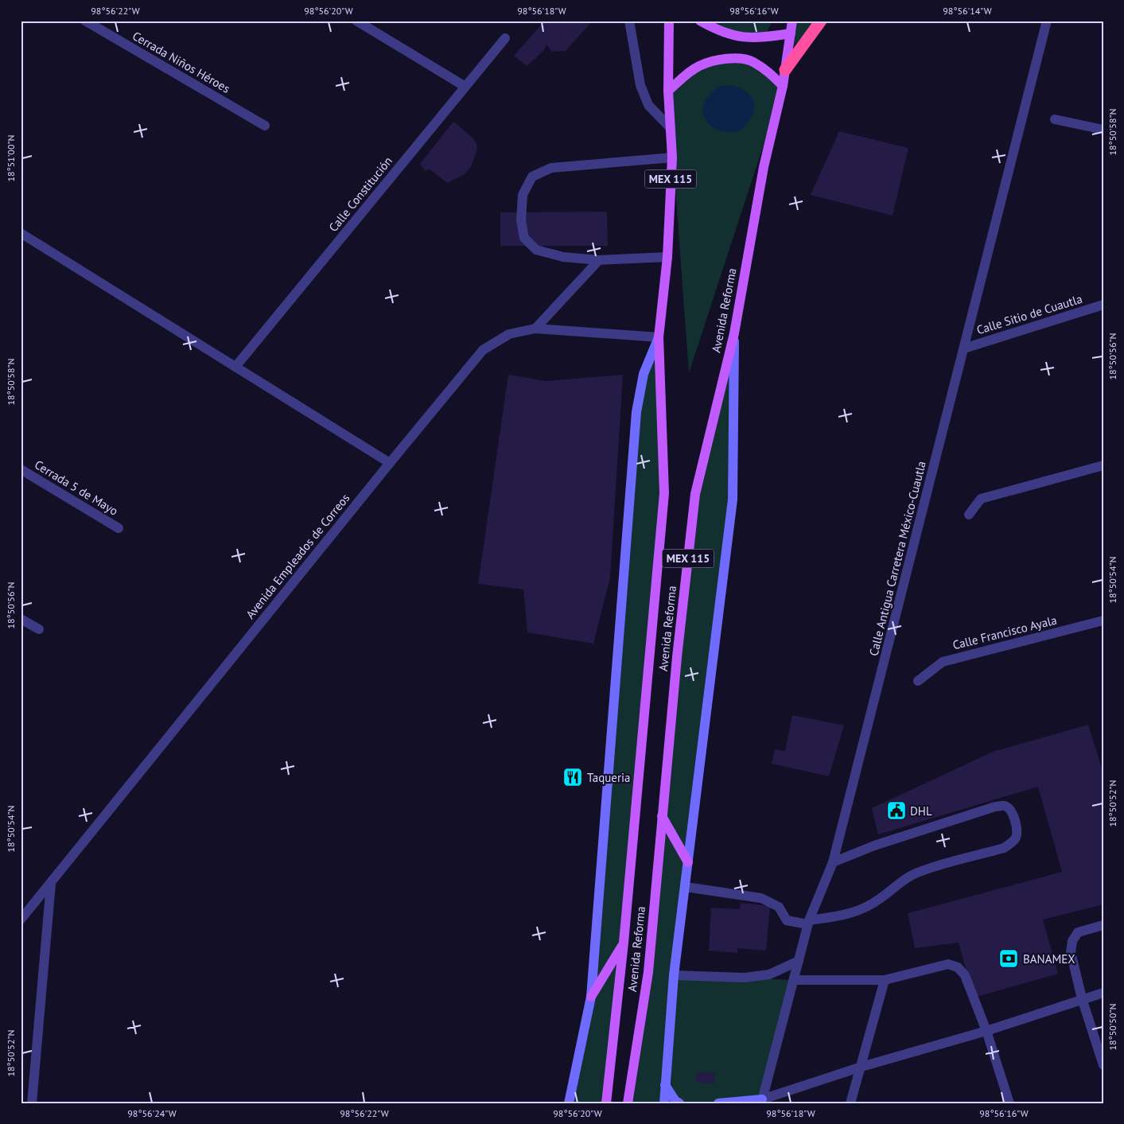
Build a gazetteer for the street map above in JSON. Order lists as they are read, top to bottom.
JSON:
{
  "streets": {
    "main road": ["MEX 115", "Avenida Reforma"],
    "street": [
      "Cerrada Niños Héroes",
      "Calle Constitución",
      "Calle Sitio de Cuautla",
      "Cerrada 5 de Mayo",
      "Avenida Empleados de Correos",
      "Calle Antigua Carretera México-Cuautla",
      "Calle Francisco Ayala"
    ]
  },
  "crossings": [
    ["Avenida Reforma", "Avenida Empleados de Correos"],
    ["Calle Sitio de Cuautla", "Calle Antigua Carretera México-Cuautla"]
  ],
  "places": {
    "restaurant": ["Taqueria"],
    "public building": ["DHL"],
    "bank": ["BANAMEX"]
  },
  "coordinates": [
    "98°56'22\"W",
    "98°56'20\"W",
    "98°56'18\"W",
    "98°56'16\"W",
    "98°56'14\"W",
    "18°50'58\"N",
    "18°51'00\"N",
    "18°50'56\"N",
    "18°50'54\"N",
    "18°50'52\"N",
    "18°50'50\"N",
    "98°56'24\"W"
  ]
}
